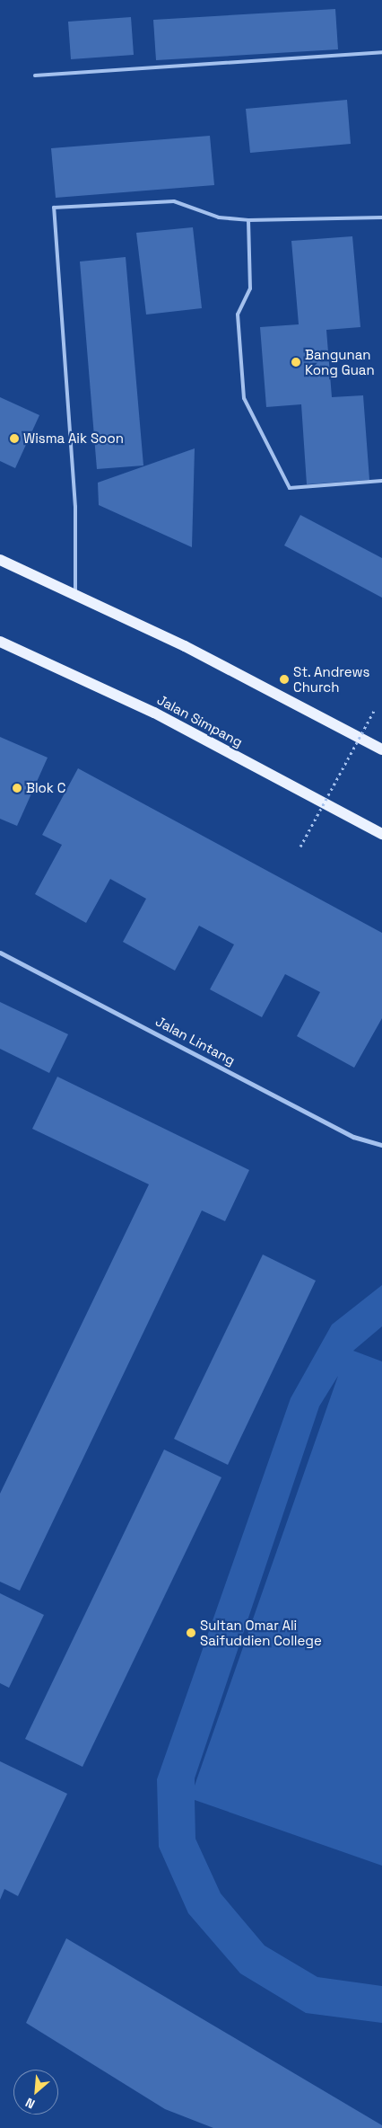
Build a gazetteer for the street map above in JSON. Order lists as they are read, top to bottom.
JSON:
{
  "streets": {
    "main road": ["Jalan Simpang"],
    "street": ["Jalan Lintang"]
  },
  "places": [
    "Bangunan Kong Guan",
    "Wisma Aik Soon",
    "St. Andrews Church",
    "Blok C",
    "Sultan Omar Ali Saifuddien College"
  ],
  "north": "bottom left"
}
